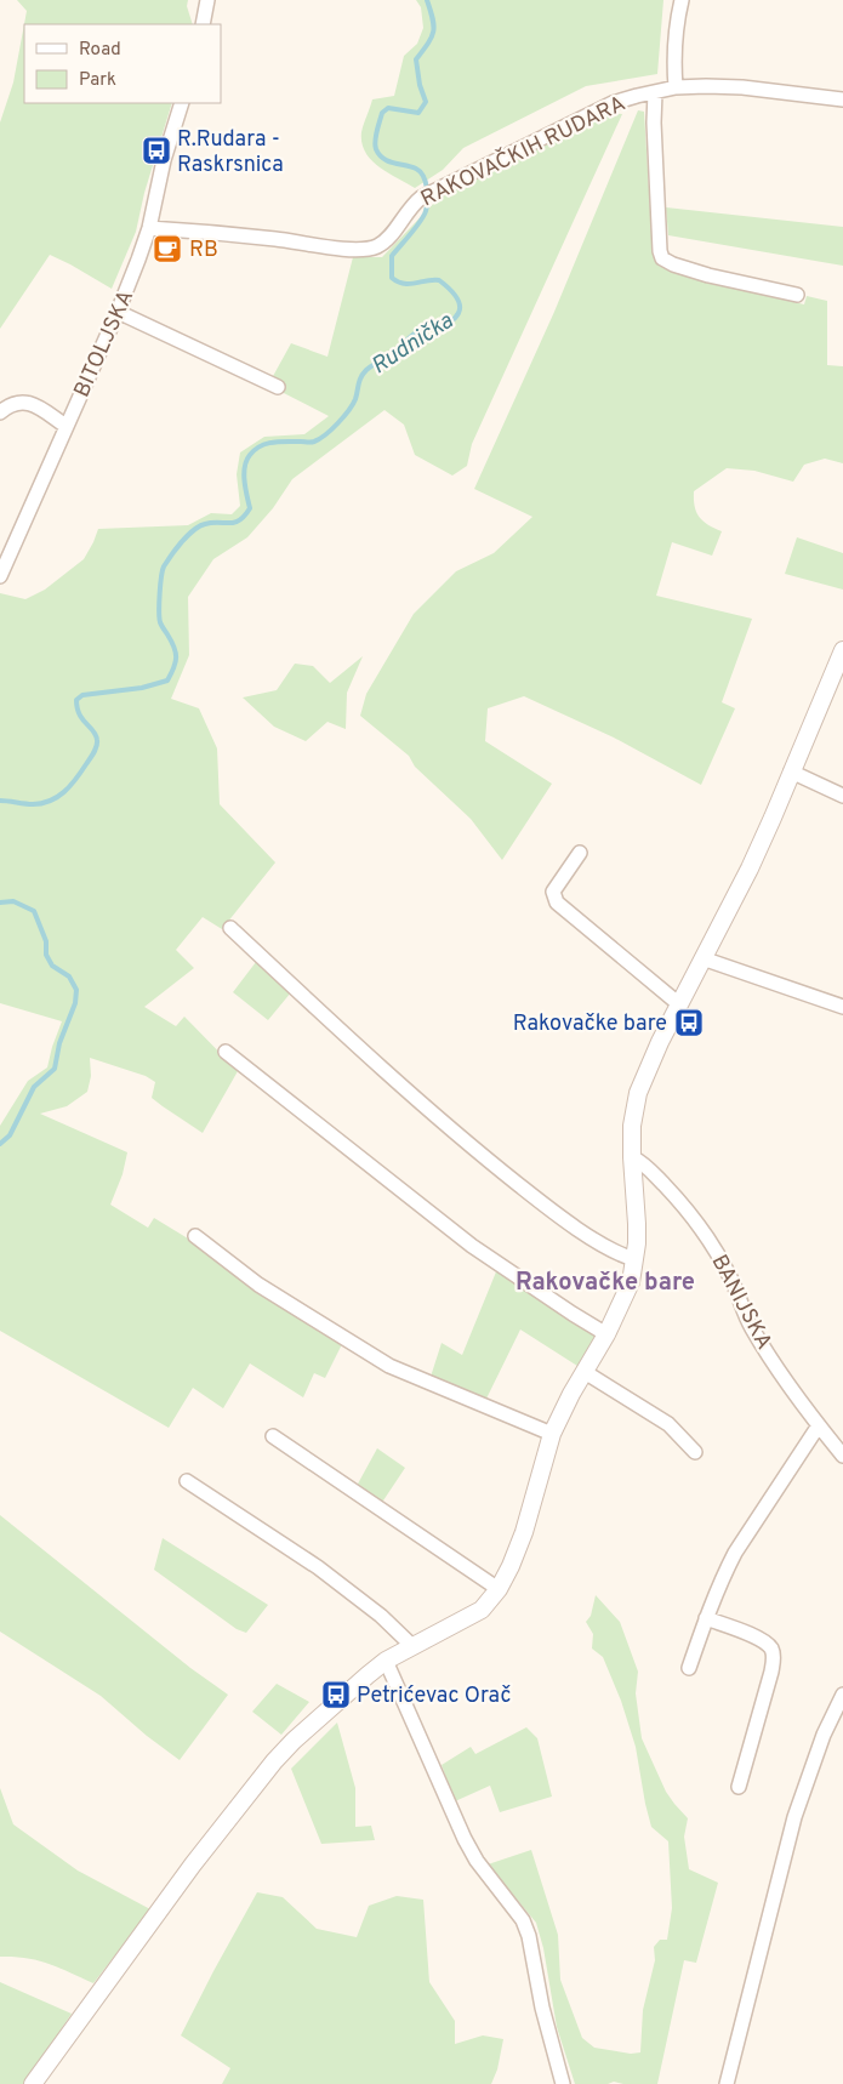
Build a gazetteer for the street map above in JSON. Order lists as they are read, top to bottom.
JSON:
{
  "streets": {
    "street": ["RAKOVAČKIH RUDARA", "BITOLJSKA", "BANIJSKA"]
  },
  "crossings": [
    ["RAKOVAČKIH RUDARA", "BITOLJSKA"]
  ],
  "districts": ["Rakovačke bare"],
  "water": ["Rudnička"],
  "places": {
    "bus stop": ["R.Rudara - Raskrsnica", "Rakovačke bare", "Petrićevac Orač"],
    "cafe": ["RB"]
  },
  "legend": ["Road", "Park"]
}
